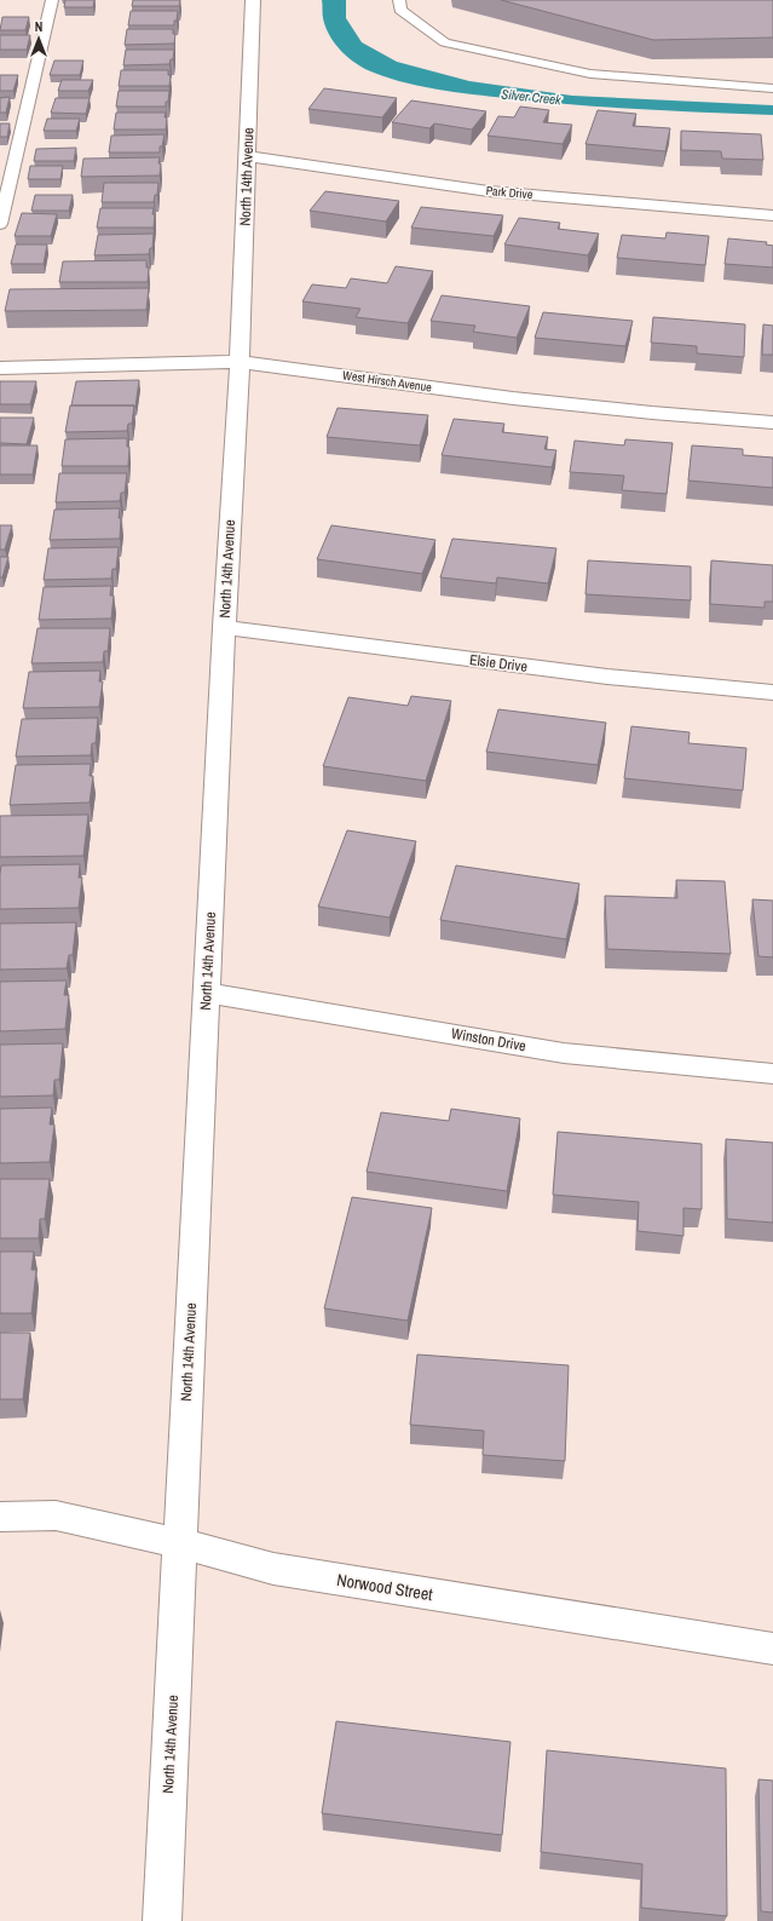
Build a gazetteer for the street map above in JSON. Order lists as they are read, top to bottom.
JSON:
{
  "streets": {
    "street": [
      "North 14th Avenue",
      "Park Drive",
      "West Hirsch Avenue",
      "Elsie Drive",
      "Winston Drive",
      "Norwood Street"
    ]
  },
  "crossings": [
    ["North 14th Avenue", "Park Drive"],
    ["North 14th Avenue", "West Hirsch Avenue"],
    ["North 14th Avenue", "Elsie Drive"],
    ["North 14th Avenue", "Winston Drive"],
    ["North 14th Avenue", "Norwood Street"]
  ],
  "water": ["Silver Creek"],
  "north": "top"
}
